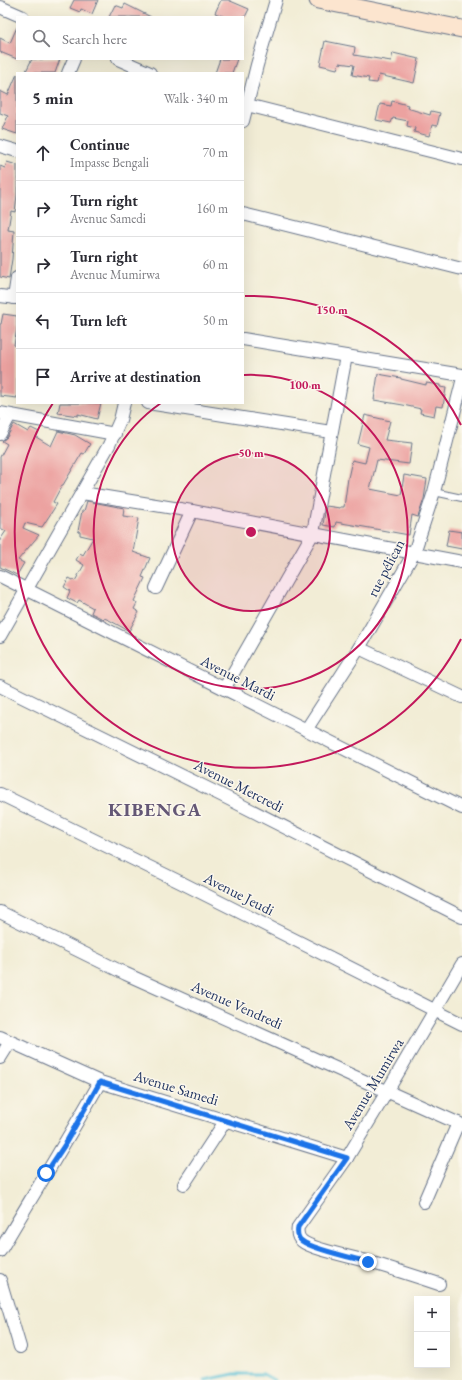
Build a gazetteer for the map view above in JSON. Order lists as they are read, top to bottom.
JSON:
{
  "streets": {
    "street": [
      "rue pélican",
      "Avenue Mardi",
      "Avenue Mercredi",
      "Avenue Jeudi",
      "Avenue Vendredi",
      "Avenue Mumirwa",
      "Avenue Samedi"
    ]
  },
  "crossings": [
    ["rue pélican", "Avenue Mardi"],
    ["Avenue Jeudi", "Avenue Mumirwa"],
    ["Avenue Vendredi", "Avenue Mumirwa"],
    ["Avenue Mumirwa", "Avenue Samedi"]
  ],
  "districts": ["KIBENGA"],
  "page": {
    "search": "Search here",
    "heading": ["5 min", "Walk · 340 m"],
    "list": [
      ["Continue", "Impasse Bengali", "70 m"],
      ["Turn right", "Avenue Samedi", "160 m"],
      ["Turn right", "Avenue Mumirwa", "60 m"],
      ["Turn left", "50 m"],
      "Arrive at destination"
    ],
    "map_buttons": ["+", "−"]
  },
  "rings": ["150 m", "100 m", "50 m"]
}
